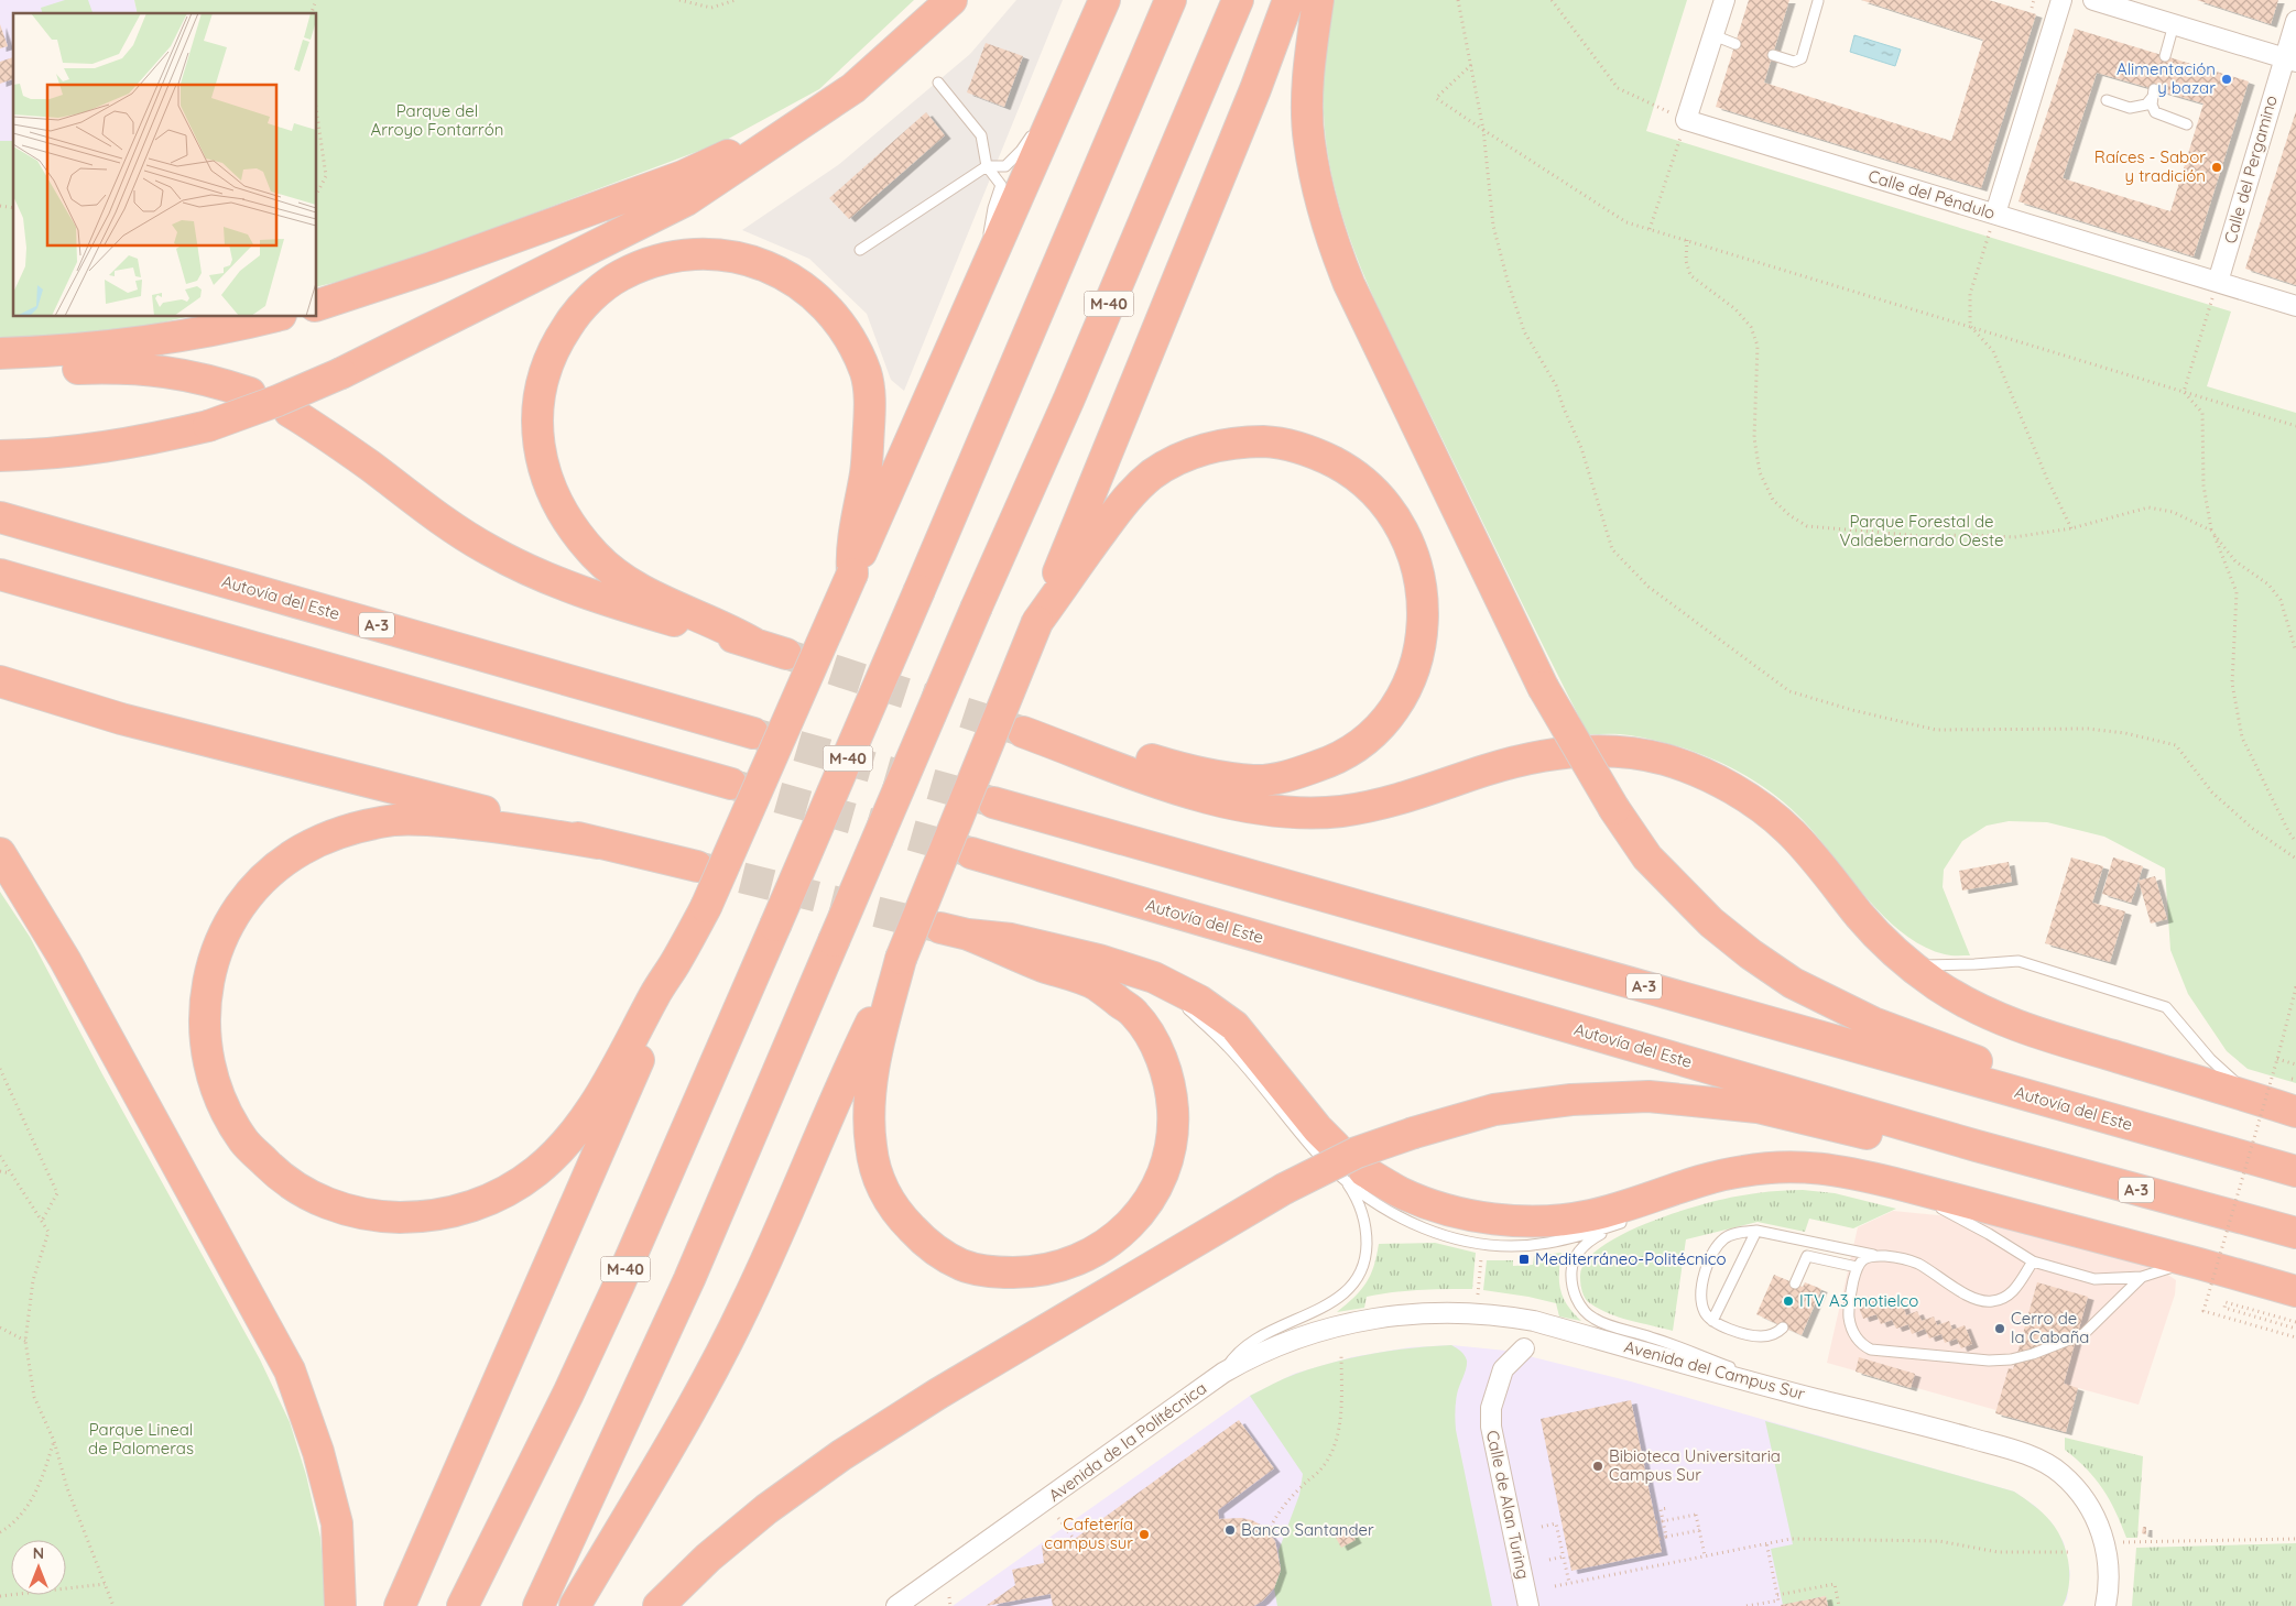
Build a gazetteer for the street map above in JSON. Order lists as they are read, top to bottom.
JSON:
{
  "streets": {
    "highway": ["M-40", "Autovía del Este", "A-3"],
    "street": [
      "Calle del Pergamino",
      "Calle del Péndulo",
      "Avenida del Campus Sur",
      "Avenida de la Politécnica",
      "Calle de Alan Turing"
    ]
  },
  "crossings": [
    ["Calle del Pergamino", "Calle del Péndulo"],
    ["Avenida del Campus Sur", "Avenida de la Politécnica"]
  ],
  "parks": ["Parque del Arroyo Fontarrón", "Parque Forestal de Valdebernardo Oeste", "Parque Lineal de Palomeras"],
  "places": {
    "other": [
      "Alimentación y bazar",
      "Raíces - Sabor y tradición",
      "ITV A3 motielco",
      "Cerro de la Cabaña",
      "Bibioteca Universitaria Campus Sur",
      "Banco Santander",
      "Cafetería campus sur"
    ],
    "transit": ["Mediterráneo-Politécnico"]
  },
  "north": "top"
}
